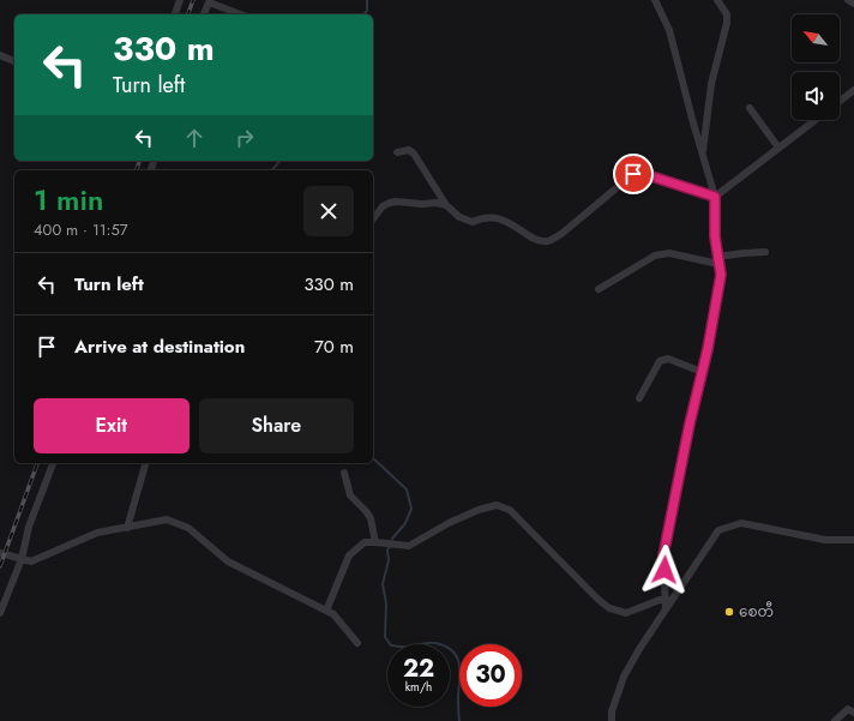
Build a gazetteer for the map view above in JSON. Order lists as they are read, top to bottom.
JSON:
{
  "places": ["စေတီ"],
  "north": "top left",
  "page": {
    "turn": ["330 m", "Turn left"],
    "heading": ["1 min", "400 m · 11:57"],
    "list": [
      {
        "name": "Turn left",
        "value": "330 m"
      },
      {
        "name": "Arrive at destination",
        "value": "70 m"
      }
    ],
    "buttons": ["Exit", "Share"],
    "speed": "22 km/h",
    "limit": "30"
  }
}
